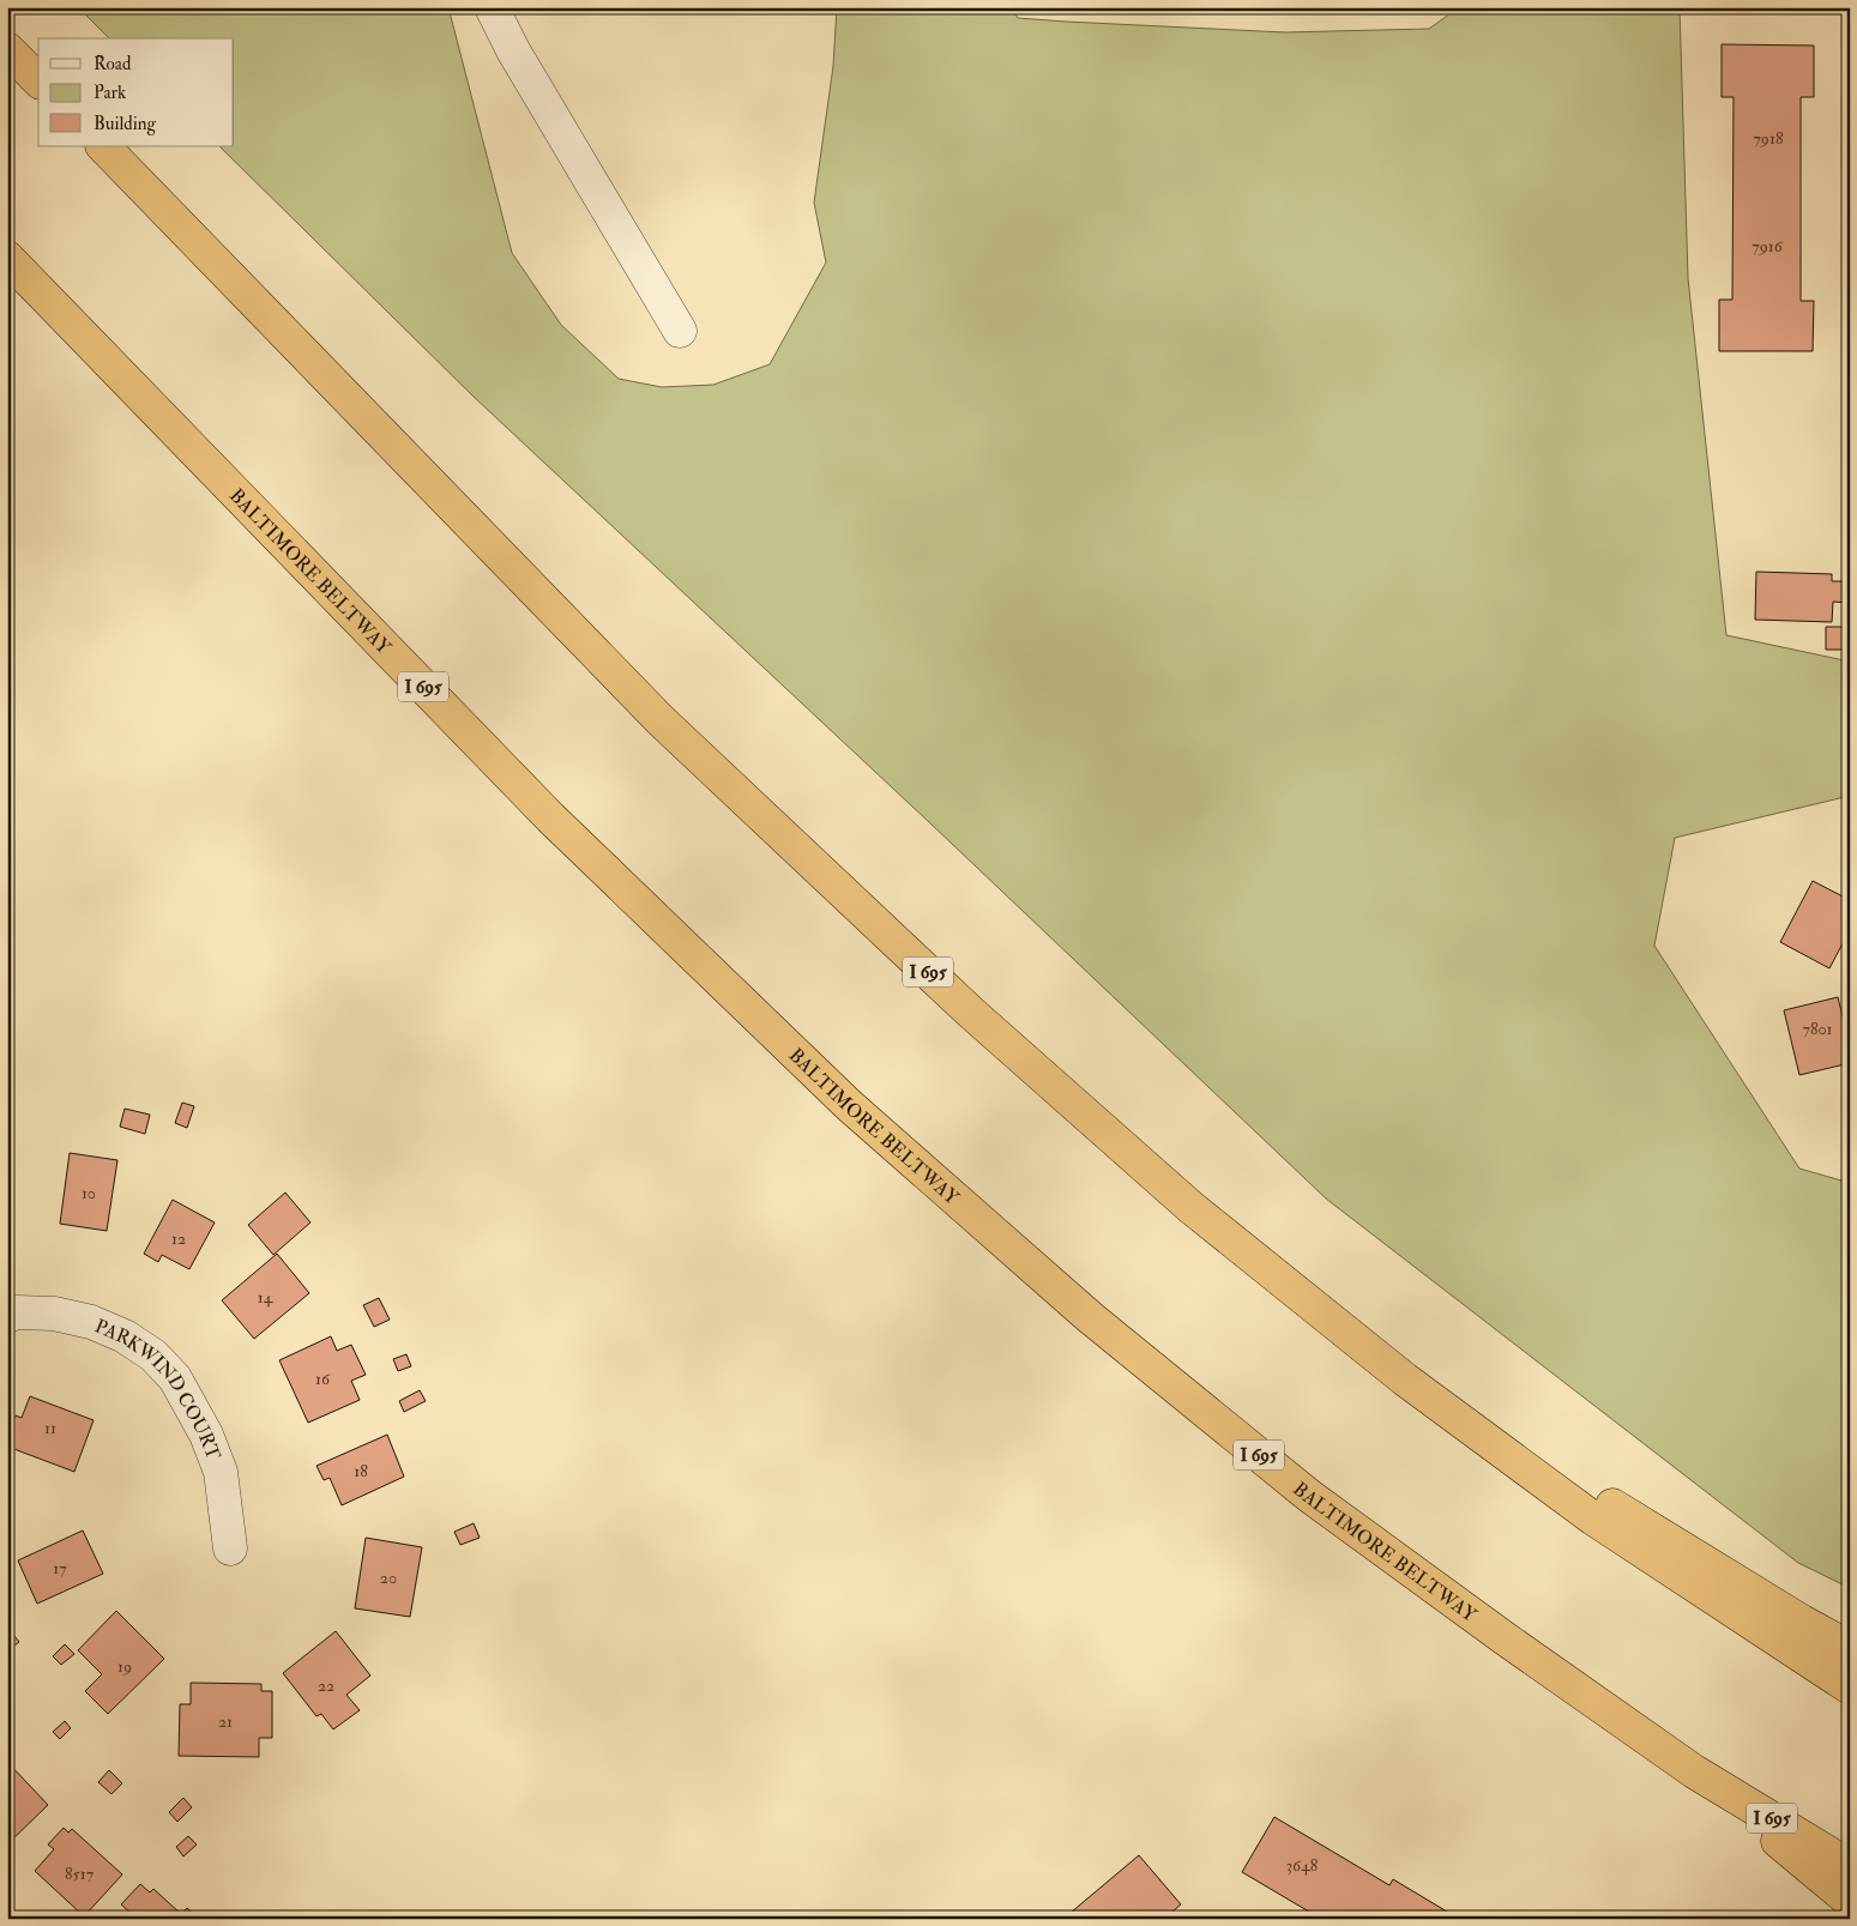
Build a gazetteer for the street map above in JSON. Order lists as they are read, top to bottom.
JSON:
{
  "streets": {
    "highway": ["BALTIMORE BELTWAY", "I 695"],
    "street": ["PARKWIND COURT"]
  },
  "house_numbers": [
    "7918",
    "7916",
    "7801",
    "10",
    "12",
    "14",
    "16",
    "11",
    "18",
    "17",
    "20",
    "19",
    "22",
    "21",
    "3648",
    "8517"
  ],
  "legend": ["Road", "Park", "Building"]
}
